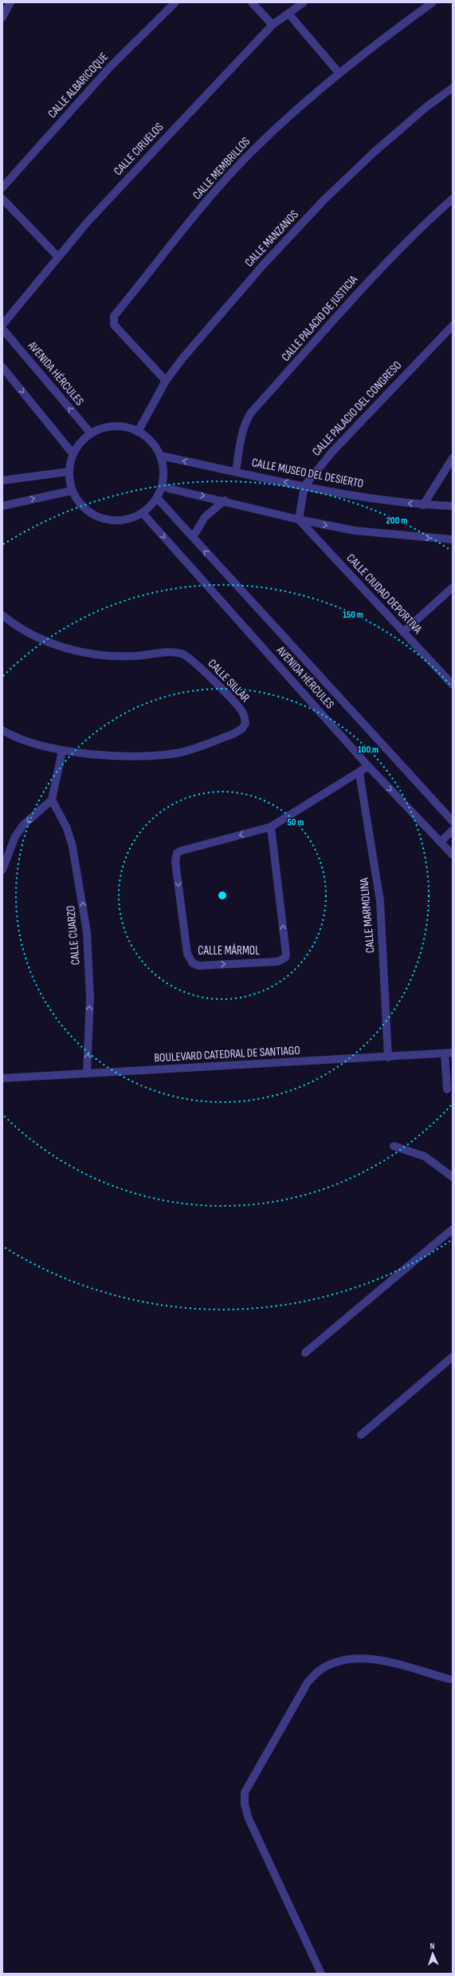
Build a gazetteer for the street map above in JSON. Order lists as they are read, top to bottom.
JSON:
{
  "streets": {
    "street": [
      "CALLE ALBARICOQUE",
      "CALLE CIRUELOS",
      "CALLE MEMBRILLOS",
      "CALLE MANZANOS",
      "CALLE PALACIO DE JUSTICIA",
      "AVENIDA HÉRCULES",
      "CALLE PALACIO DEL CONGRESO",
      "CALLE MUSEO DEL DESIERTO",
      "CALLE CIUDAD DEPORTIVA",
      "CALLE SILLAR",
      "CALLE MARMOLINA",
      "CALLE CUARZO",
      "CALLE MÁRMOL",
      "BOULEVARD CATEDRAL DE SANTIAGO"
    ]
  },
  "crossings": [
    ["CALLE MEMBRILLOS", "CALLE MANZANOS"],
    ["CALLE MANZANOS", "AVENIDA HÉRCULES"],
    ["CALLE MANZANOS", "CALLE MUSEO DEL DESIERTO"],
    ["CALLE PALACIO DE JUSTICIA", "CALLE MUSEO DEL DESIERTO"],
    ["AVENIDA HÉRCULES", "CALLE MUSEO DEL DESIERTO"],
    ["AVENIDA HÉRCULES", "CALLE MÁRMOL"],
    ["CALLE PALACIO DEL CONGRESO", "CALLE MUSEO DEL DESIERTO"],
    ["CALLE PALACIO DEL CONGRESO", "CALLE CIUDAD DEPORTIVA"],
    ["CALLE MARMOLINA", "CALLE MÁRMOL"],
    ["CALLE MARMOLINA", "BOULEVARD CATEDRAL DE SANTIAGO"],
    ["CALLE CUARZO", "BOULEVARD CATEDRAL DE SANTIAGO"]
  ],
  "one_way": ["CALLE CUARZO"],
  "north": "top",
  "rings": [
    "200 m",
    "150 m",
    "100 m",
    "50 m"
  ]
}
